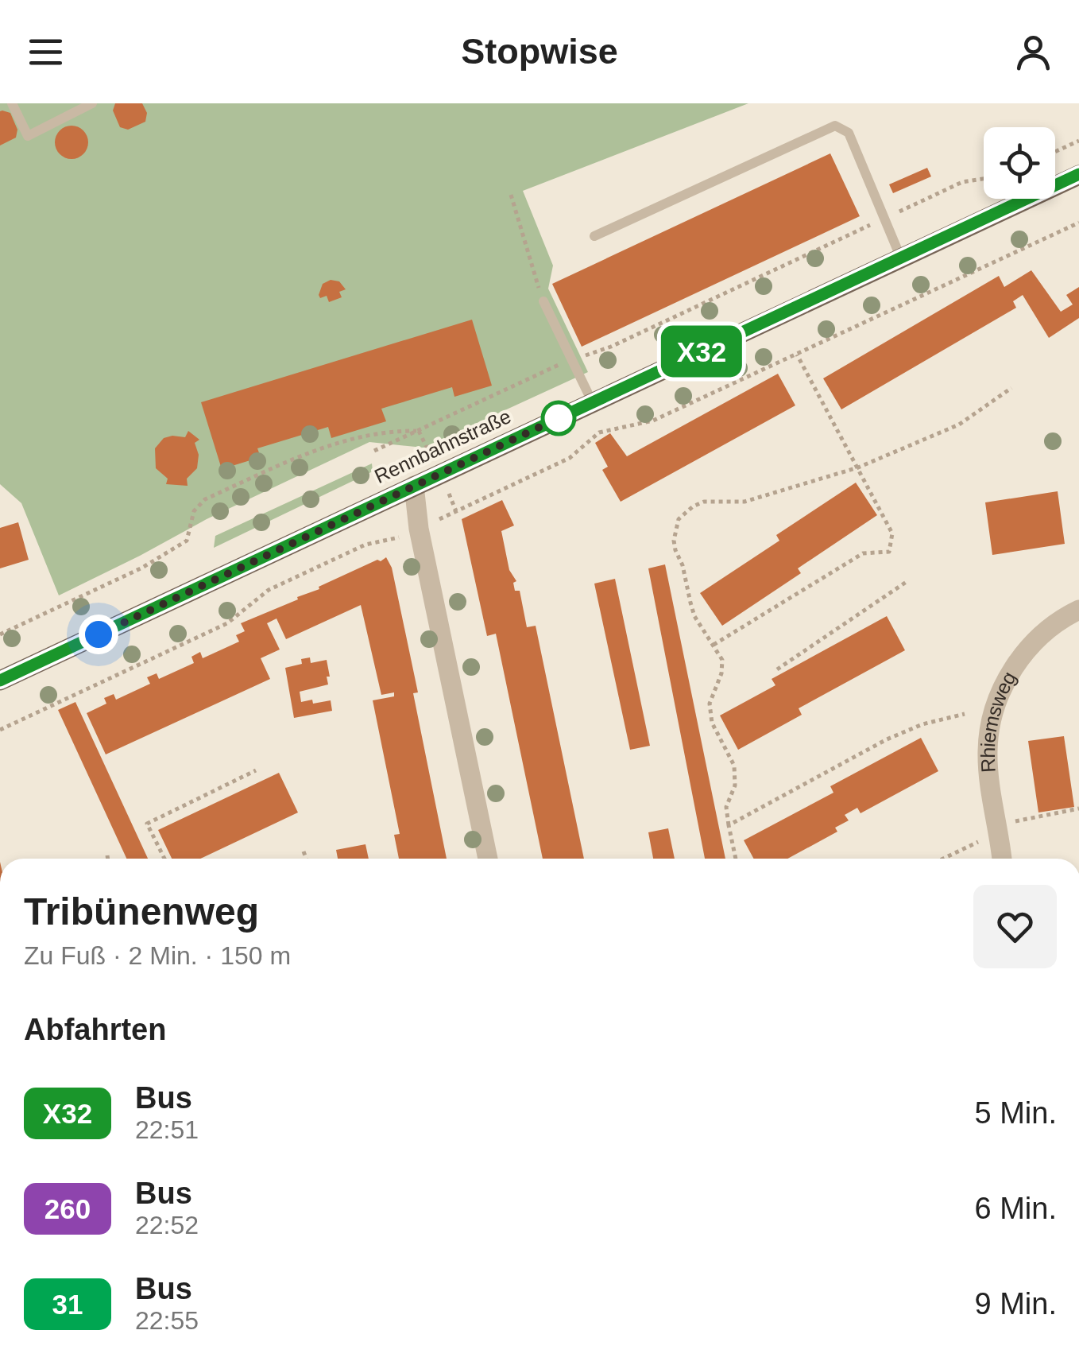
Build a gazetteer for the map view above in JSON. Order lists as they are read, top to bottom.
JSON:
{
  "streets": {
    "main road": ["Rennbahnstraße"],
    "street": ["Rhiemsweg"]
  },
  "lines": ["bus line X32"],
  "page": {
    "header": "Stopwise",
    "on_map": "X32",
    "heading": [
      ["Tribünenweg", "Zu Fuß · 2 Min. · 150 m"],
      "Abfahrten"
    ],
    "list": [
      {
        "mark": "X32",
        "name": "Bus",
        "note": "22:51",
        "value": "5 Min."
      },
      {
        "mark": "260",
        "name": "Bus",
        "note": "22:52",
        "value": "6 Min."
      },
      {
        "mark": "31",
        "name": "Bus",
        "note": "22:55",
        "value": "9 Min."
      }
    ]
  }
}
